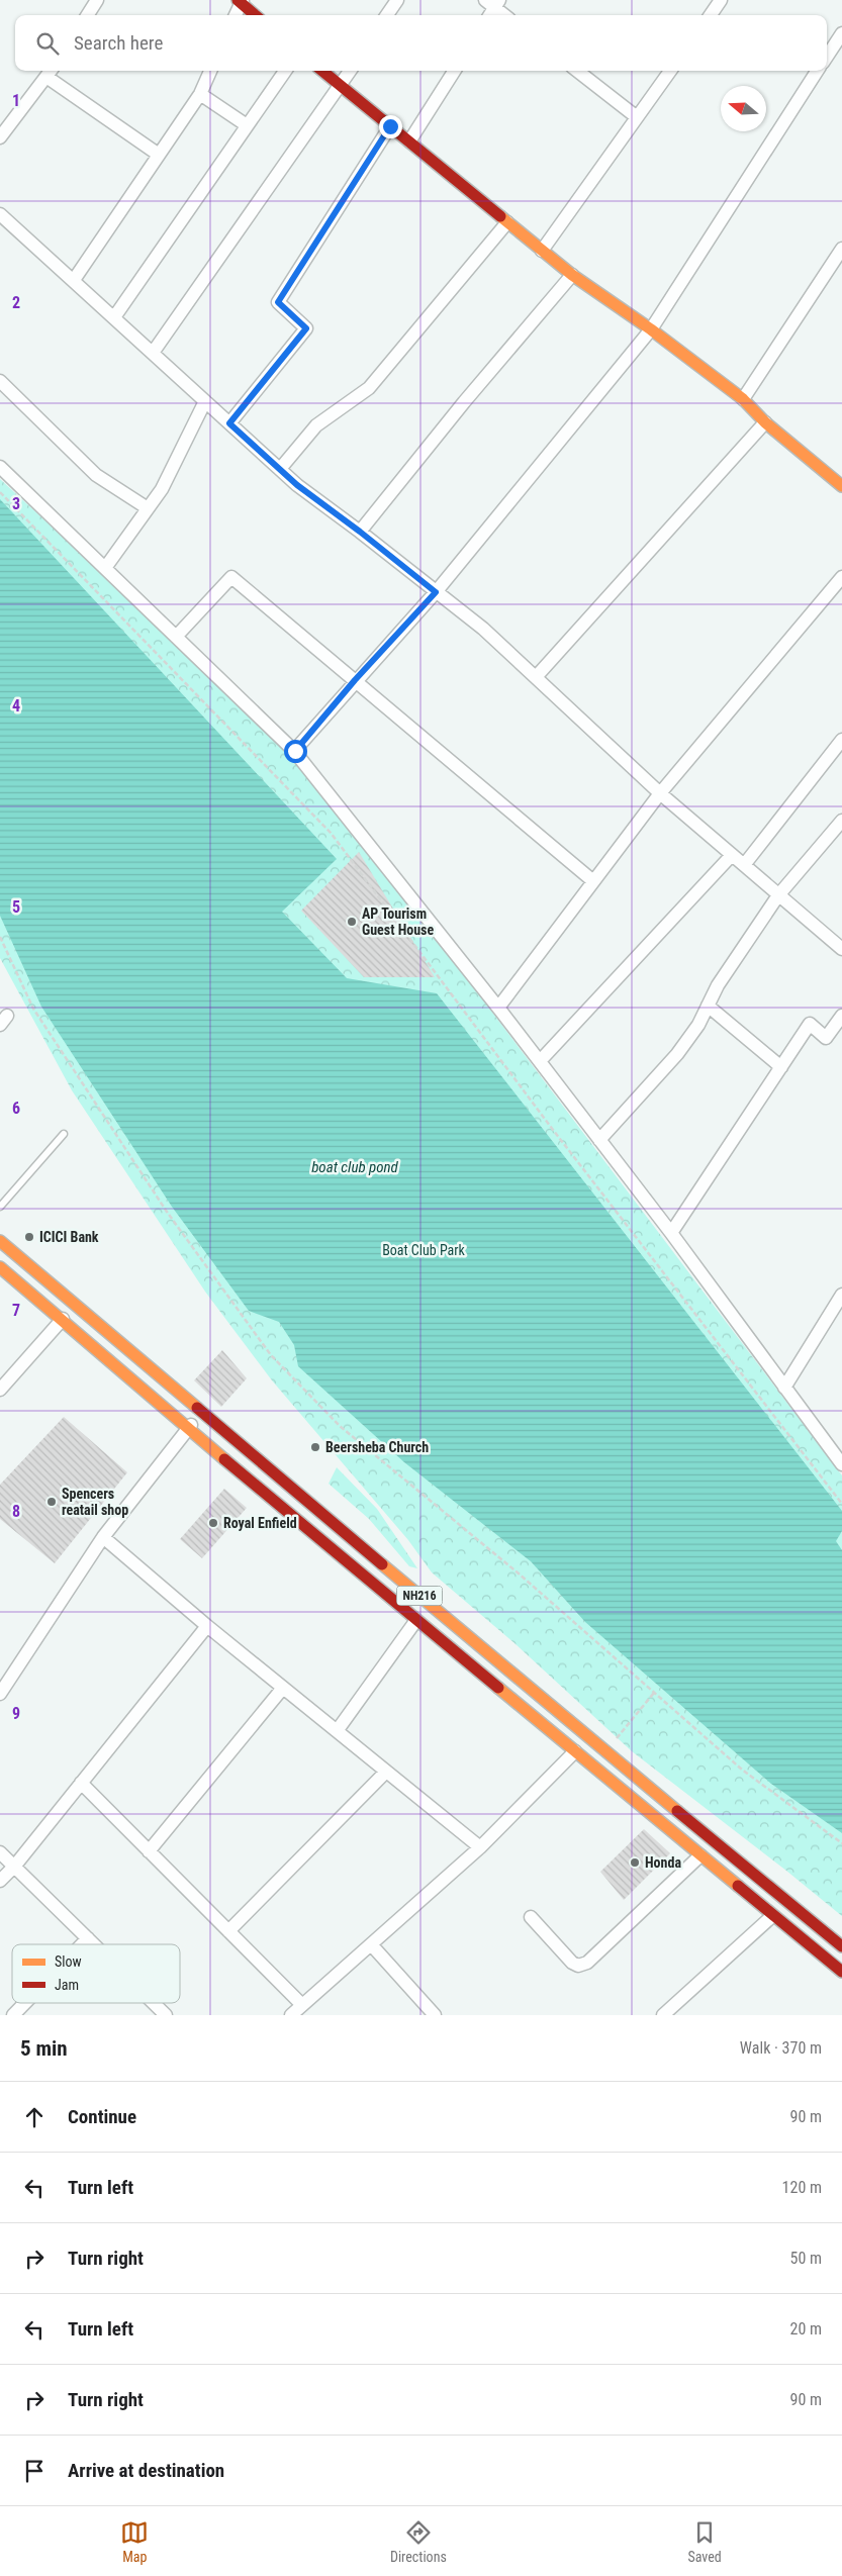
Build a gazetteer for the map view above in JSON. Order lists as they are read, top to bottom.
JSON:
{
  "streets": {
    "main road": ["NH216"]
  },
  "water": ["boat club pond"],
  "parks": ["Boat Club Park"],
  "places": [
    "AP Tourism Guest House",
    "ICICI Bank",
    "Beersheba Church",
    "Spencers reatail shop",
    "Royal Enfield",
    "Honda"
  ],
  "legend": ["Slow", "Jam"],
  "north": "left",
  "page": {
    "search": "Search here",
    "heading": ["5 min", "Walk · 370 m"],
    "list": [
      ["Continue", "90 m"],
      ["Turn left", "120 m"],
      ["Turn right", "50 m"],
      ["Turn left", "20 m"],
      ["Turn right", "90 m"],
      "Arrive at destination"
    ],
    "nav": ["Map", "Directions", "Saved"]
  },
  "grid": {
    "rows": [
      "1",
      "2",
      "3",
      "4",
      "5",
      "6",
      "7",
      "8",
      "9"
    ]
  }
}
